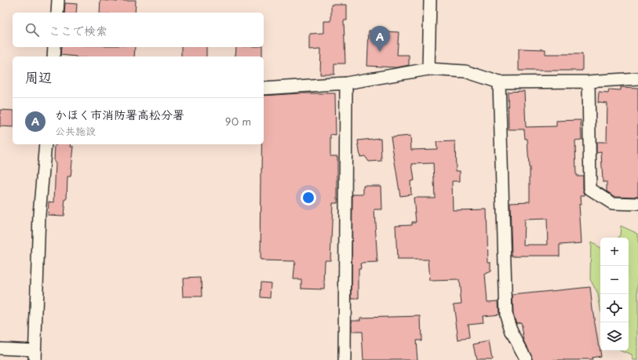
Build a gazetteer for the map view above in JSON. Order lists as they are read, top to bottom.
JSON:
{
  "page": {
    "search": "ここで検索",
    "pins": "A",
    "heading": "周辺",
    "list": [
      {
        "mark": "A",
        "name": "かほく市消防署高松分署",
        "note": "公共施設",
        "value": "90 m"
      }
    ],
    "map_buttons": ["+", "−"]
  }
}
